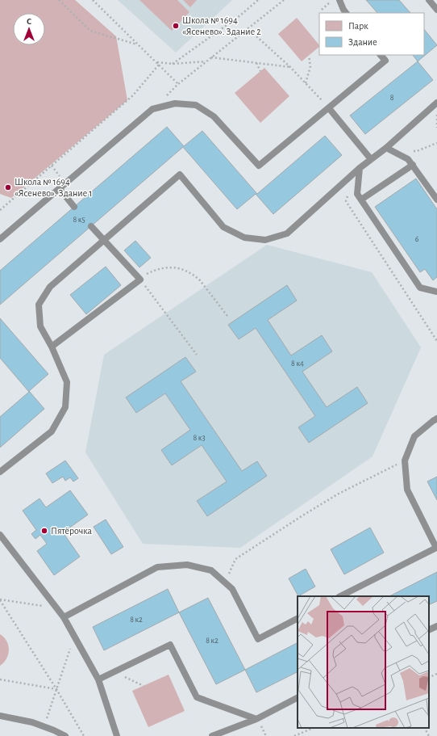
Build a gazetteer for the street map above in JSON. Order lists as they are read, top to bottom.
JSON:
{
  "places": ["Школа № 1694 «Ясенево». Здание 2", "Школа № 1694 «Ясенево». Здание 1", "Пятёрочка"],
  "house_numbers": [
    "8",
    "8 к5",
    "6",
    "8 к4",
    "8 к3",
    "8 к2",
    "8 к2"
  ],
  "legend": ["Парк", "Здание"],
  "north": "top"
}
